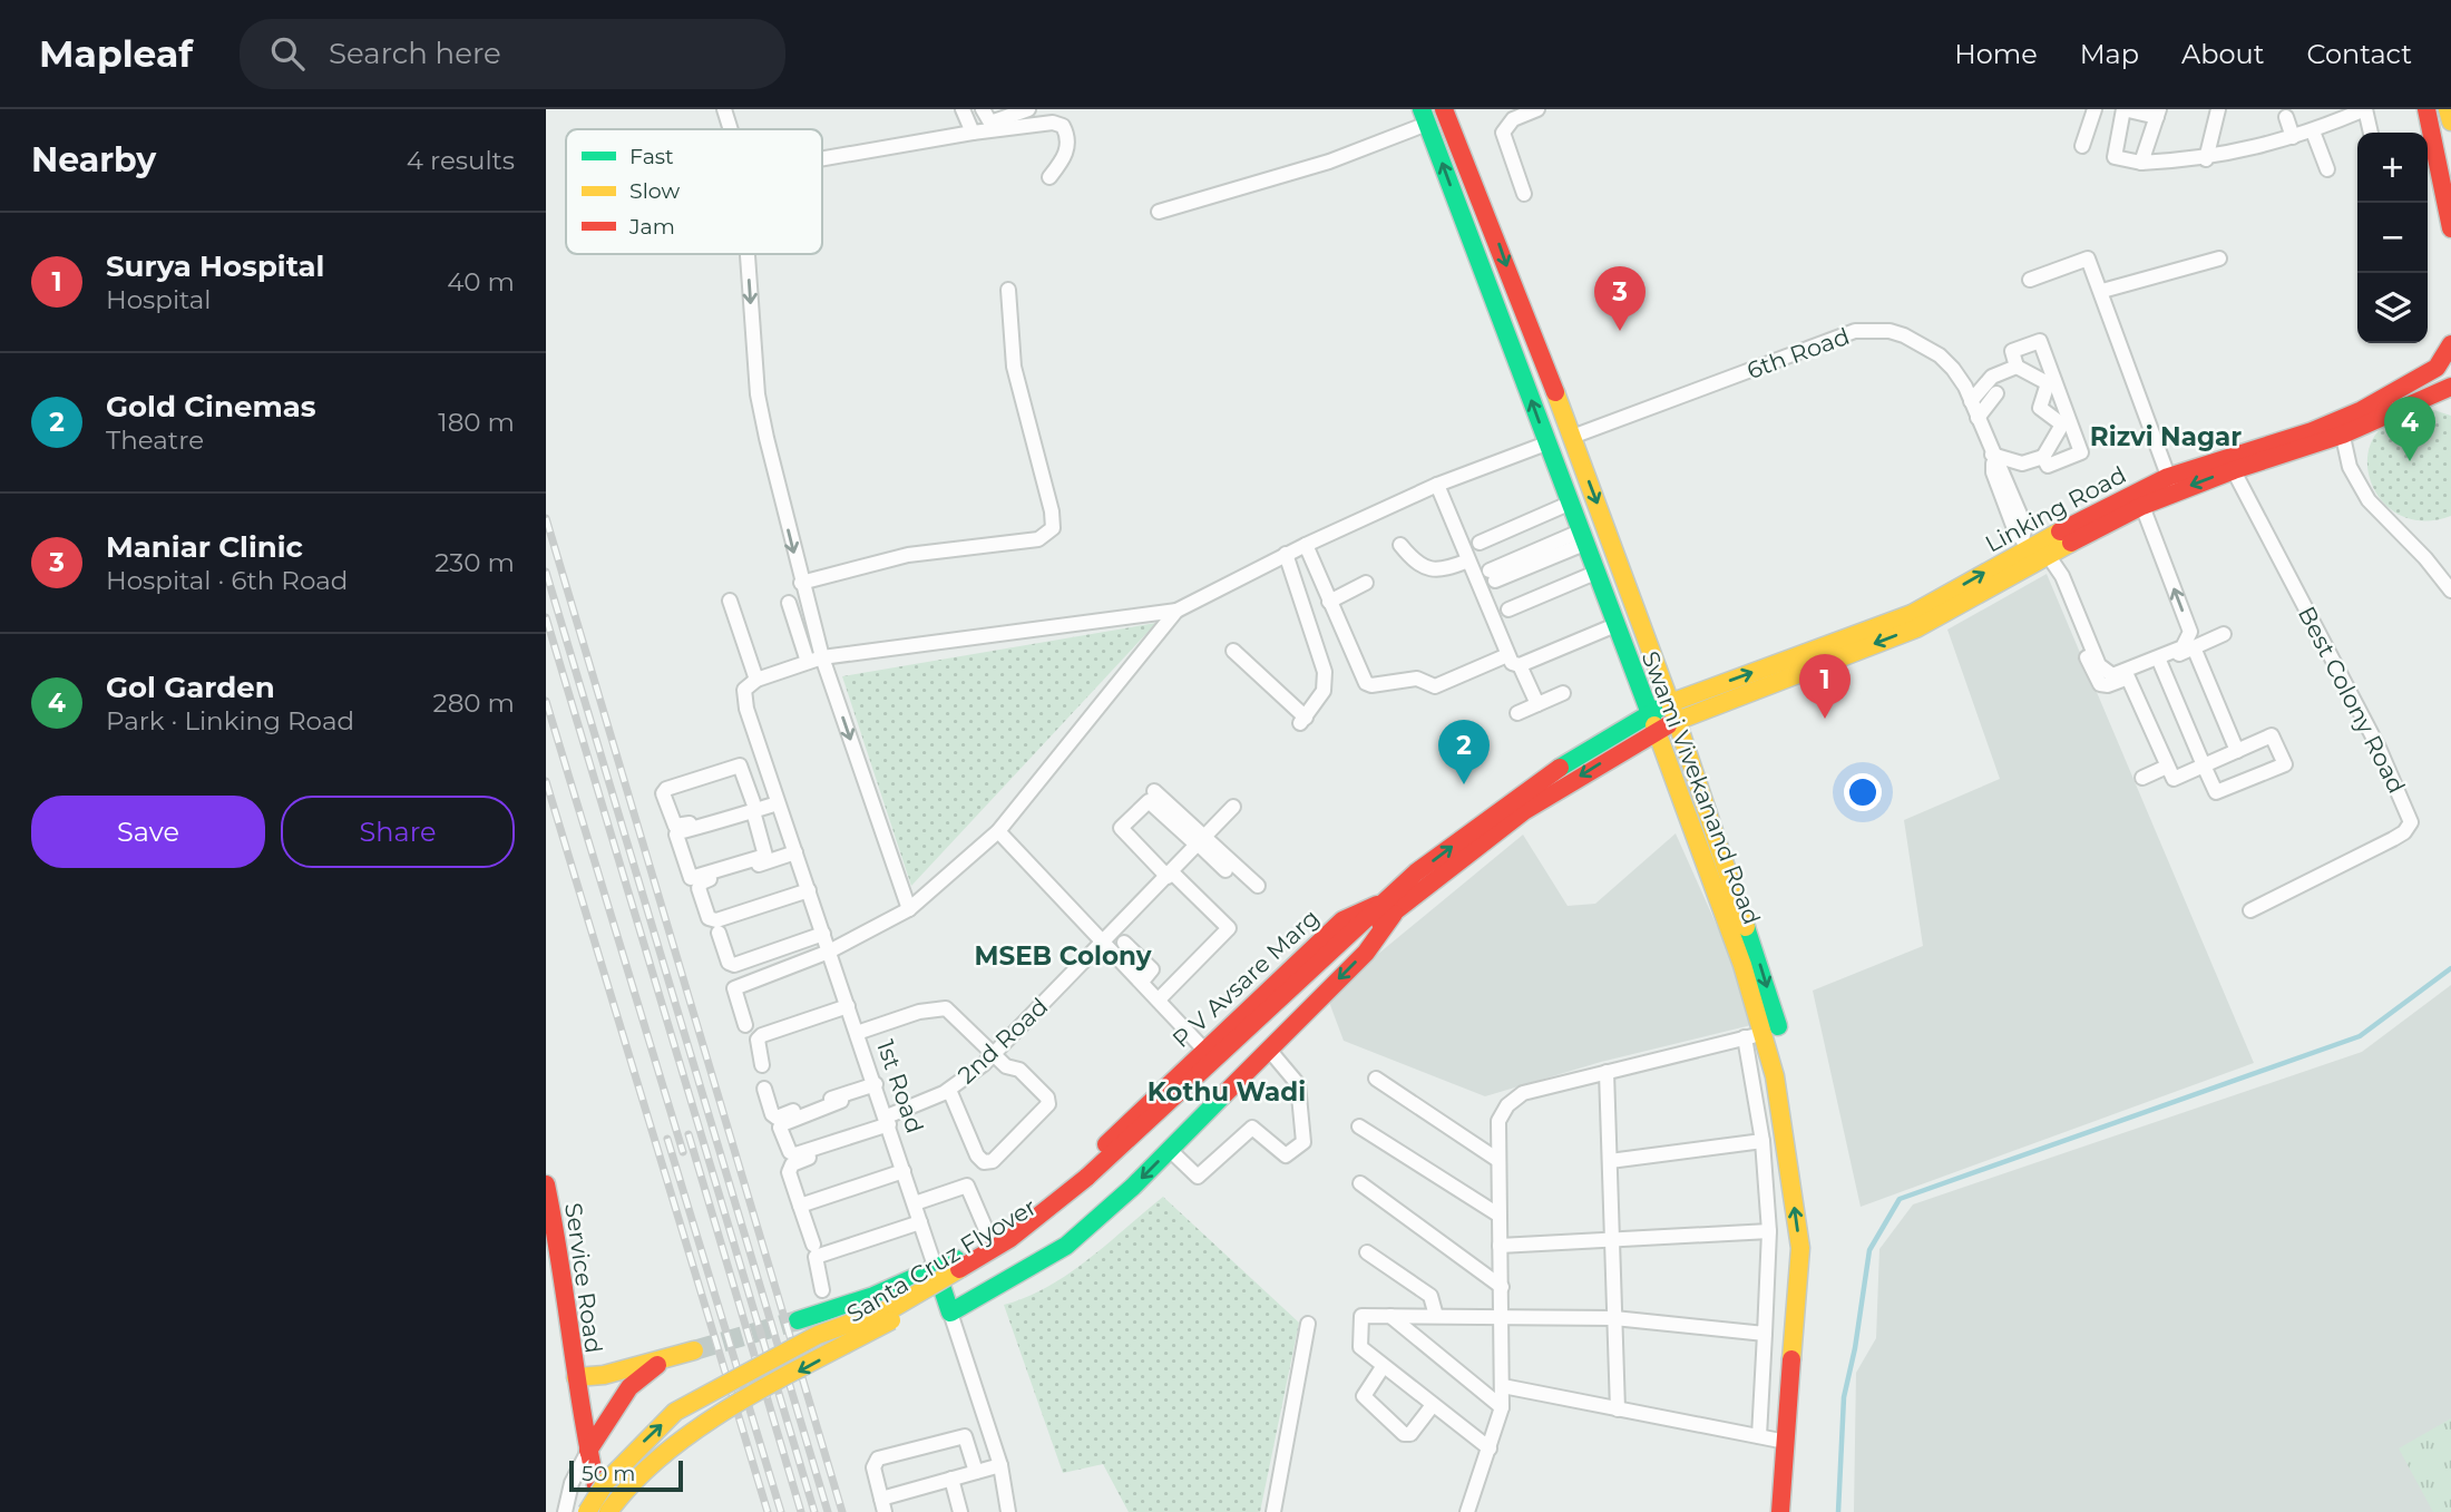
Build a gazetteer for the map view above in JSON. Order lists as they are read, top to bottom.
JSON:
{
  "streets": {
    "main road": [
      "Linking Road",
      "Swami Vivekanand Road",
      "P V Avsare Marg",
      "1st Road",
      "Santa Cruz Flyover",
      "Service Road"
    ],
    "street": ["6th Road", "Best Colony Road", "2nd Road"]
  },
  "crossings": [
    ["6th Road", "Linking Road"],
    ["6th Road", "Swami Vivekanand Road"],
    ["Linking Road", "Best Colony Road"],
    ["Linking Road", "Swami Vivekanand Road"],
    ["Linking Road", "P V Avsare Marg"],
    ["Swami Vivekanand Road", "P V Avsare Marg"],
    ["P V Avsare Marg", "1st Road"],
    ["P V Avsare Marg", "Santa Cruz Flyover"],
    ["2nd Road", "1st Road"]
  ],
  "districts": ["Rizvi Nagar", "MSEB Colony", "Kothu Wadi"],
  "legend": ["Fast", "Slow", "Jam"],
  "scale_bar": "50 m",
  "page": {
    "header": "Mapleaf",
    "search": "Search here",
    "nav": [
      "Home",
      "Map",
      "About",
      "Contact"
    ],
    "heading": ["Nearby", "4 results"],
    "map_buttons": ["+", "−"],
    "list": [
      {
        "mark": "1",
        "name": "Surya Hospital",
        "note": "Hospital",
        "value": "40 m"
      },
      {
        "mark": "2",
        "name": "Gold Cinemas",
        "note": "Theatre",
        "value": "180 m"
      },
      {
        "mark": "3",
        "name": "Maniar Clinic",
        "note": "Hospital · 6th Road",
        "value": "230 m"
      },
      {
        "mark": "4",
        "name": "Gol Garden",
        "note": "Park · Linking Road",
        "value": "280 m"
      }
    ],
    "pins": [
      "3",
      "4",
      "1",
      "2"
    ],
    "buttons": ["Save", "Share"],
    "scale": "50 m"
  }
}
